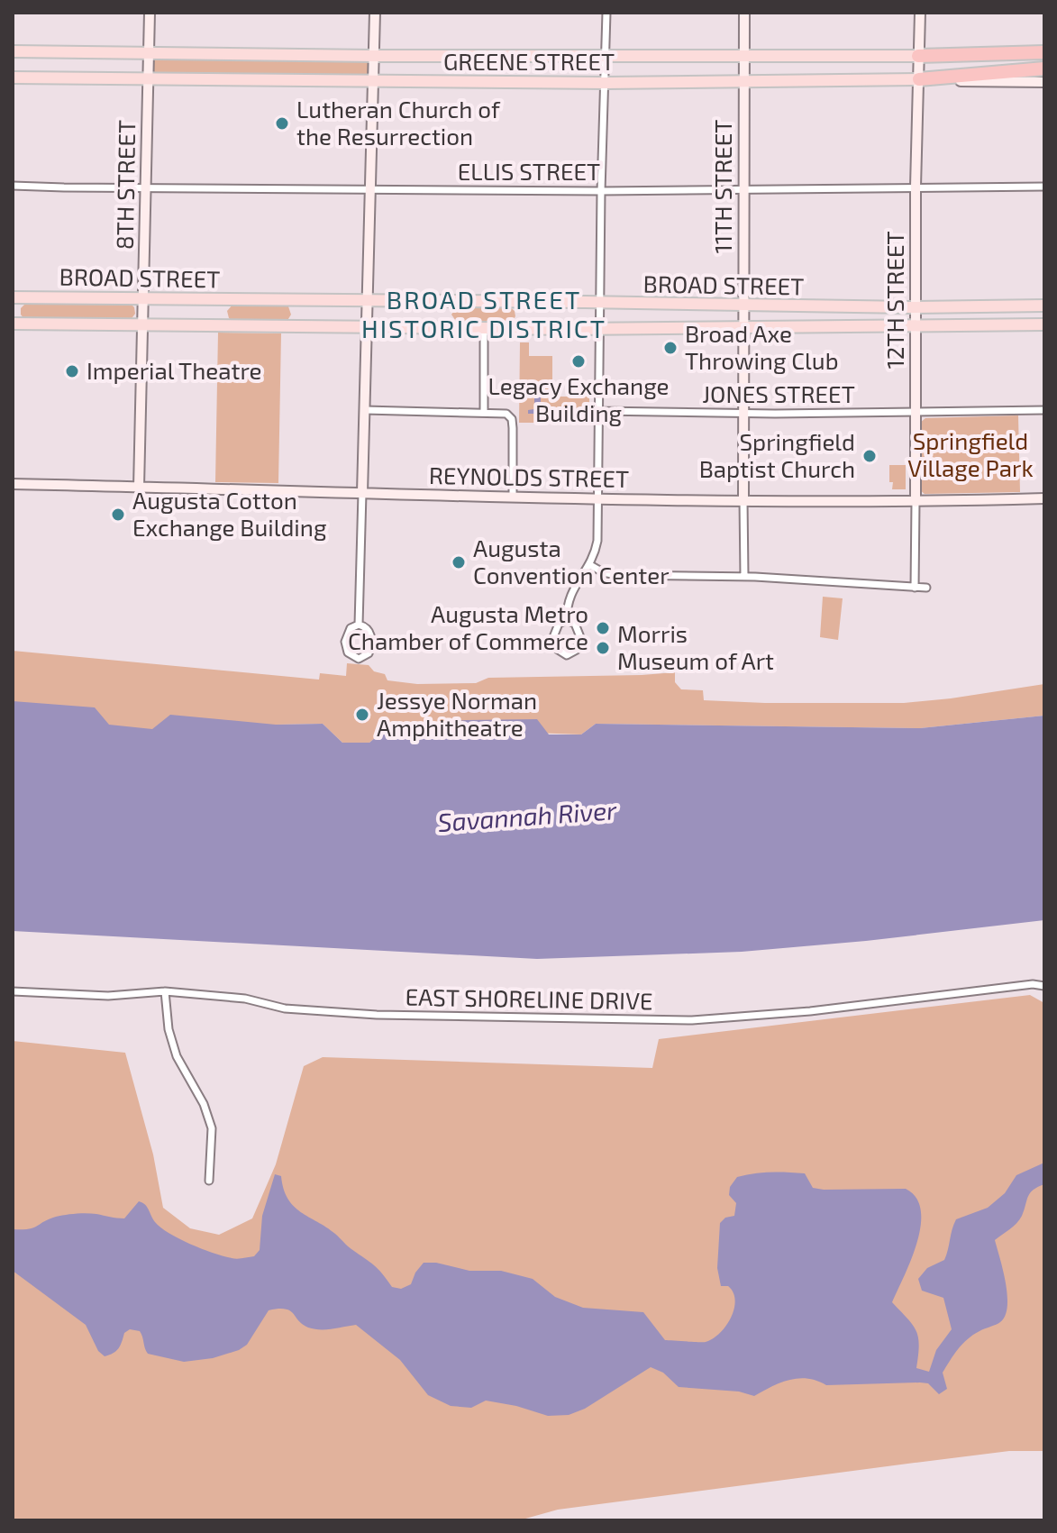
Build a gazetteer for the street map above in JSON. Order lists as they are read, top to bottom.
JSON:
{
  "streets": {
    "main road": [
      "GREENE STREET",
      "8TH STREET",
      "11TH STREET",
      "BROAD STREET",
      "12TH STREET",
      "REYNOLDS STREET"
    ],
    "street": ["ELLIS STREET", "JONES STREET", "EAST SHORELINE DRIVE"]
  },
  "crossings": [
    ["GREENE STREET", "8TH STREET"],
    ["GREENE STREET", "11TH STREET"],
    ["GREENE STREET", "12TH STREET"],
    ["ELLIS STREET", "8TH STREET"],
    ["ELLIS STREET", "11TH STREET"],
    ["ELLIS STREET", "12TH STREET"],
    ["8TH STREET", "BROAD STREET"],
    ["8TH STREET", "REYNOLDS STREET"],
    ["11TH STREET", "BROAD STREET"],
    ["11TH STREET", "JONES STREET"],
    ["11TH STREET", "REYNOLDS STREET"],
    ["BROAD STREET", "12TH STREET"],
    ["12TH STREET", "JONES STREET"],
    ["12TH STREET", "REYNOLDS STREET"]
  ],
  "districts": ["BROAD STREET HISTORIC DISTRICT"],
  "water": ["Savannah River"],
  "parks": ["Springfield Village Park"],
  "places": [
    "Lutheran Church of the Resurrection",
    "Broad Axe Throwing Club",
    "Legacy Exchange Building",
    "Imperial Theatre",
    "Springfield Baptist Church",
    "Augusta Cotton Exchange Building",
    "Augusta Convention Center",
    "Augusta Metro Chamber of Commerce",
    "Morris Museum of Art",
    "Jessye Norman Amphitheatre"
  ]
}
